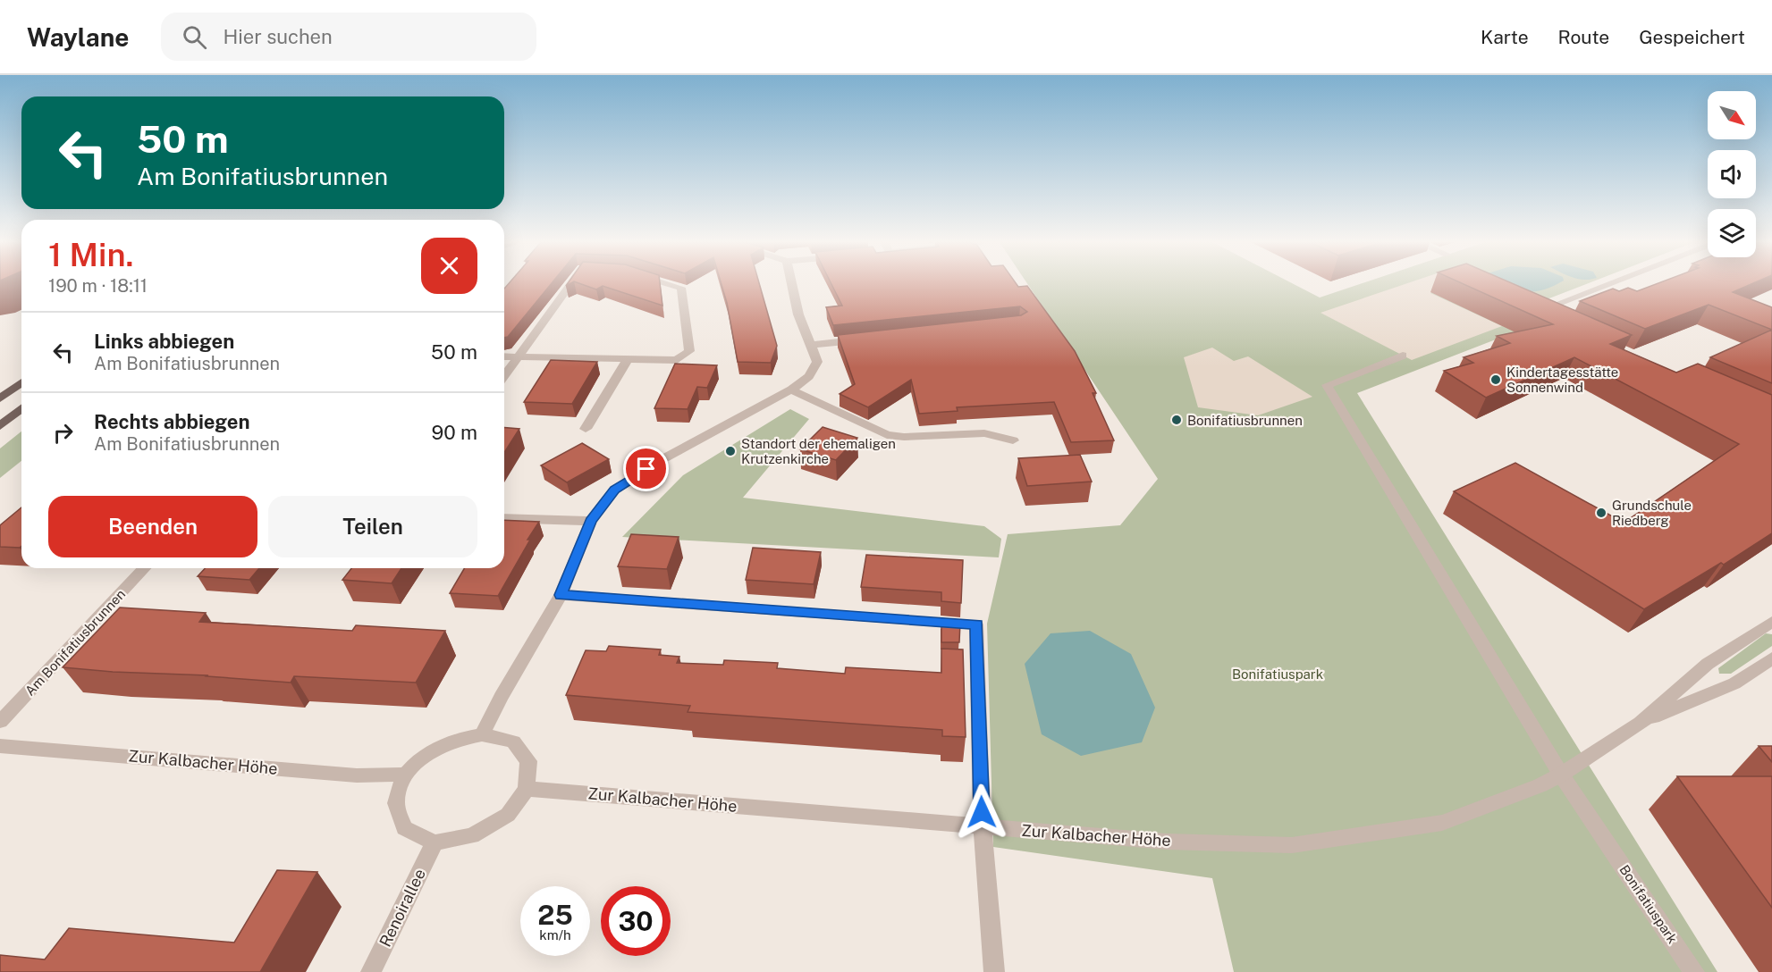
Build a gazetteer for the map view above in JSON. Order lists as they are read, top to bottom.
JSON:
{
  "streets": {
    "street": [
      "Am Bonifatiusbrunnen",
      "Zur Kalbacher Höhe",
      "Bonifatiuspark",
      "Renoirallee"
    ]
  },
  "crossings": [
    ["Zur Kalbacher Höhe", "Bonifatiuspark"],
    ["Zur Kalbacher Höhe", "Renoirallee"]
  ],
  "parks": ["Bonifatiuspark"],
  "places": [
    "Kindertagesstätte Sonnenwind",
    "Bonifatiusbrunnen",
    "Standort der ehemaligen Krutzenkirche",
    "Grundschule Riedberg"
  ],
  "north": "bottom right",
  "page": {
    "header": "Waylane",
    "search": "Hier suchen",
    "nav": ["Karte", "Route", "Gespeichert"],
    "turn": ["50 m", "Am Bonifatiusbrunnen"],
    "heading": ["1 Min.", "190 m · 18:11"],
    "list": [
      {
        "name": "Links abbiegen",
        "note": "Am Bonifatiusbrunnen",
        "value": "50 m"
      },
      {
        "name": "Rechts abbiegen",
        "note": "Am Bonifatiusbrunnen",
        "value": "90 m"
      }
    ],
    "buttons": ["Beenden", "Teilen"],
    "speed": "25 km/h",
    "limit": "30"
  }
}
